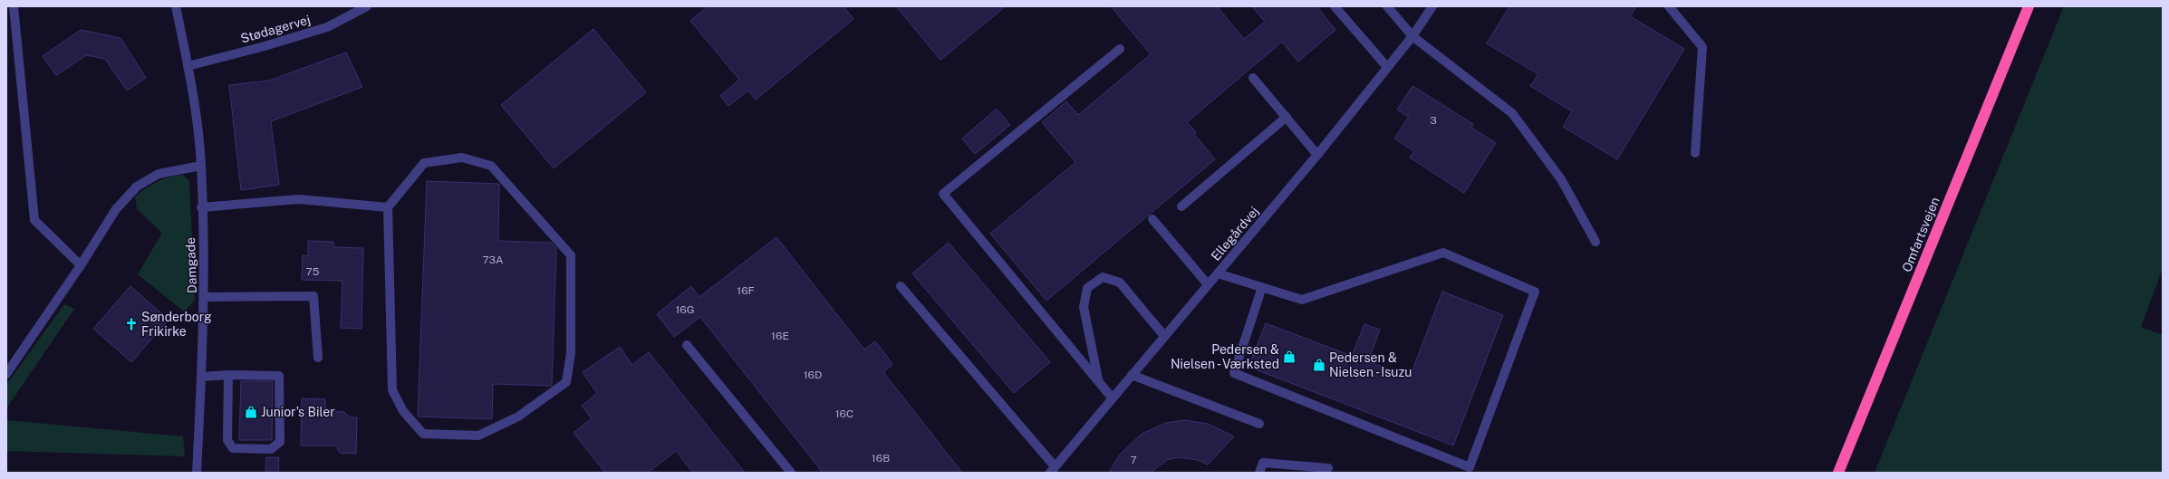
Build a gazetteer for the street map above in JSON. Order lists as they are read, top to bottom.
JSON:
{
  "streets": {
    "highway": ["Omfartsvejen"],
    "street": ["Stødagervej", "Ellegårdvej", "Damgade"]
  },
  "crossings": [
    ["Stødagervej", "Damgade"]
  ],
  "places": {
    "church": ["Sønderborg Frikirke"],
    "shop": ["Pedersen & Nielsen - Værksted", "Pedersen & Nielsen - Isuzu", "Junior's Biler"]
  },
  "house_numbers": [
    "3",
    "73A",
    "75",
    "16F",
    "16G",
    "16E",
    "16D",
    "16C",
    "16B",
    "7"
  ]
}
